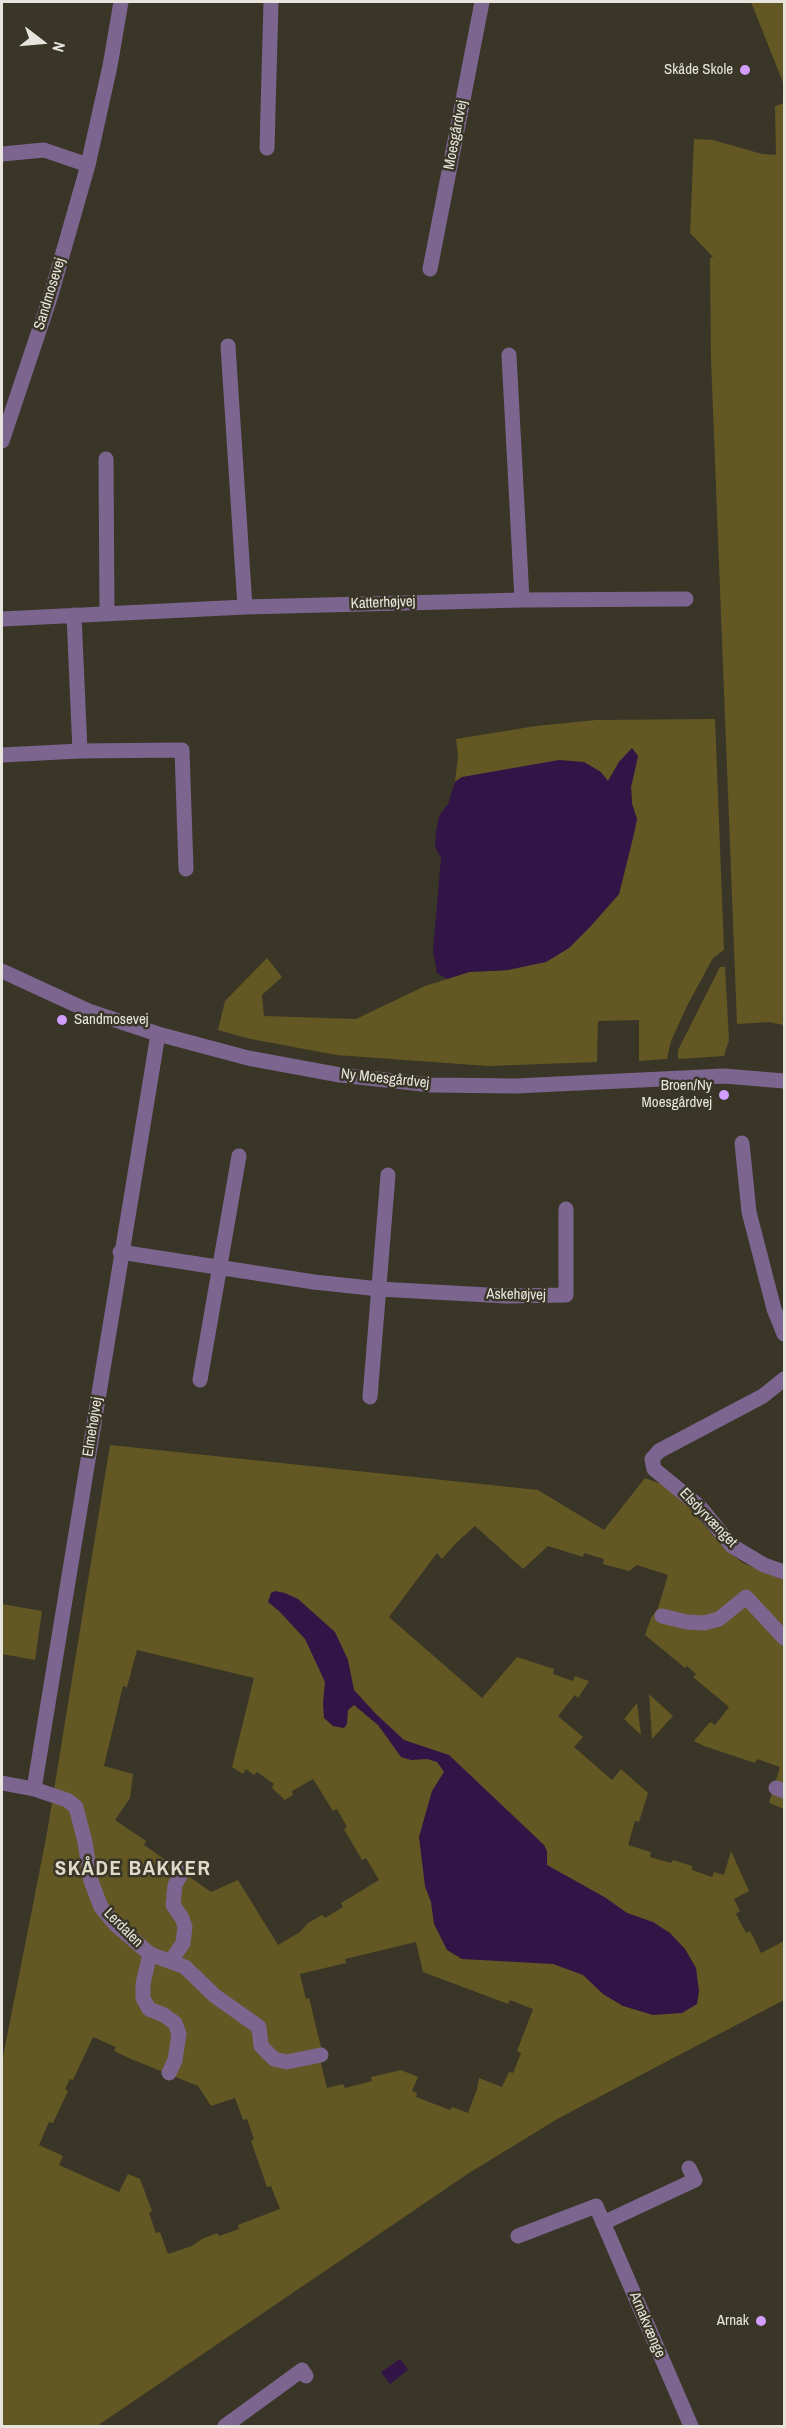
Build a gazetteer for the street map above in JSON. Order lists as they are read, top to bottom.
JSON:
{
  "streets": {
    "street": [
      "Moesgårdvej",
      "Sandmosevej",
      "Katterhøjvej",
      "Ny Moesgårdvej",
      "Askehøjvej",
      "Elmehøjvej",
      "Elsdyrvænget",
      "Lerdalen",
      "Arnakvænge"
    ]
  },
  "crossings": [
    ["Ny Moesgårdvej", "Elmehøjvej"],
    ["Askehøjvej", "Elmehøjvej"],
    ["Elmehøjvej", "Lerdalen"]
  ],
  "districts": ["SKÅDE BAKKER"],
  "places": [
    "Skåde Skole",
    "Sandmosevej",
    "Broen/Ny Moesgårdvej",
    "Arnak"
  ],
  "north": "right"
}
